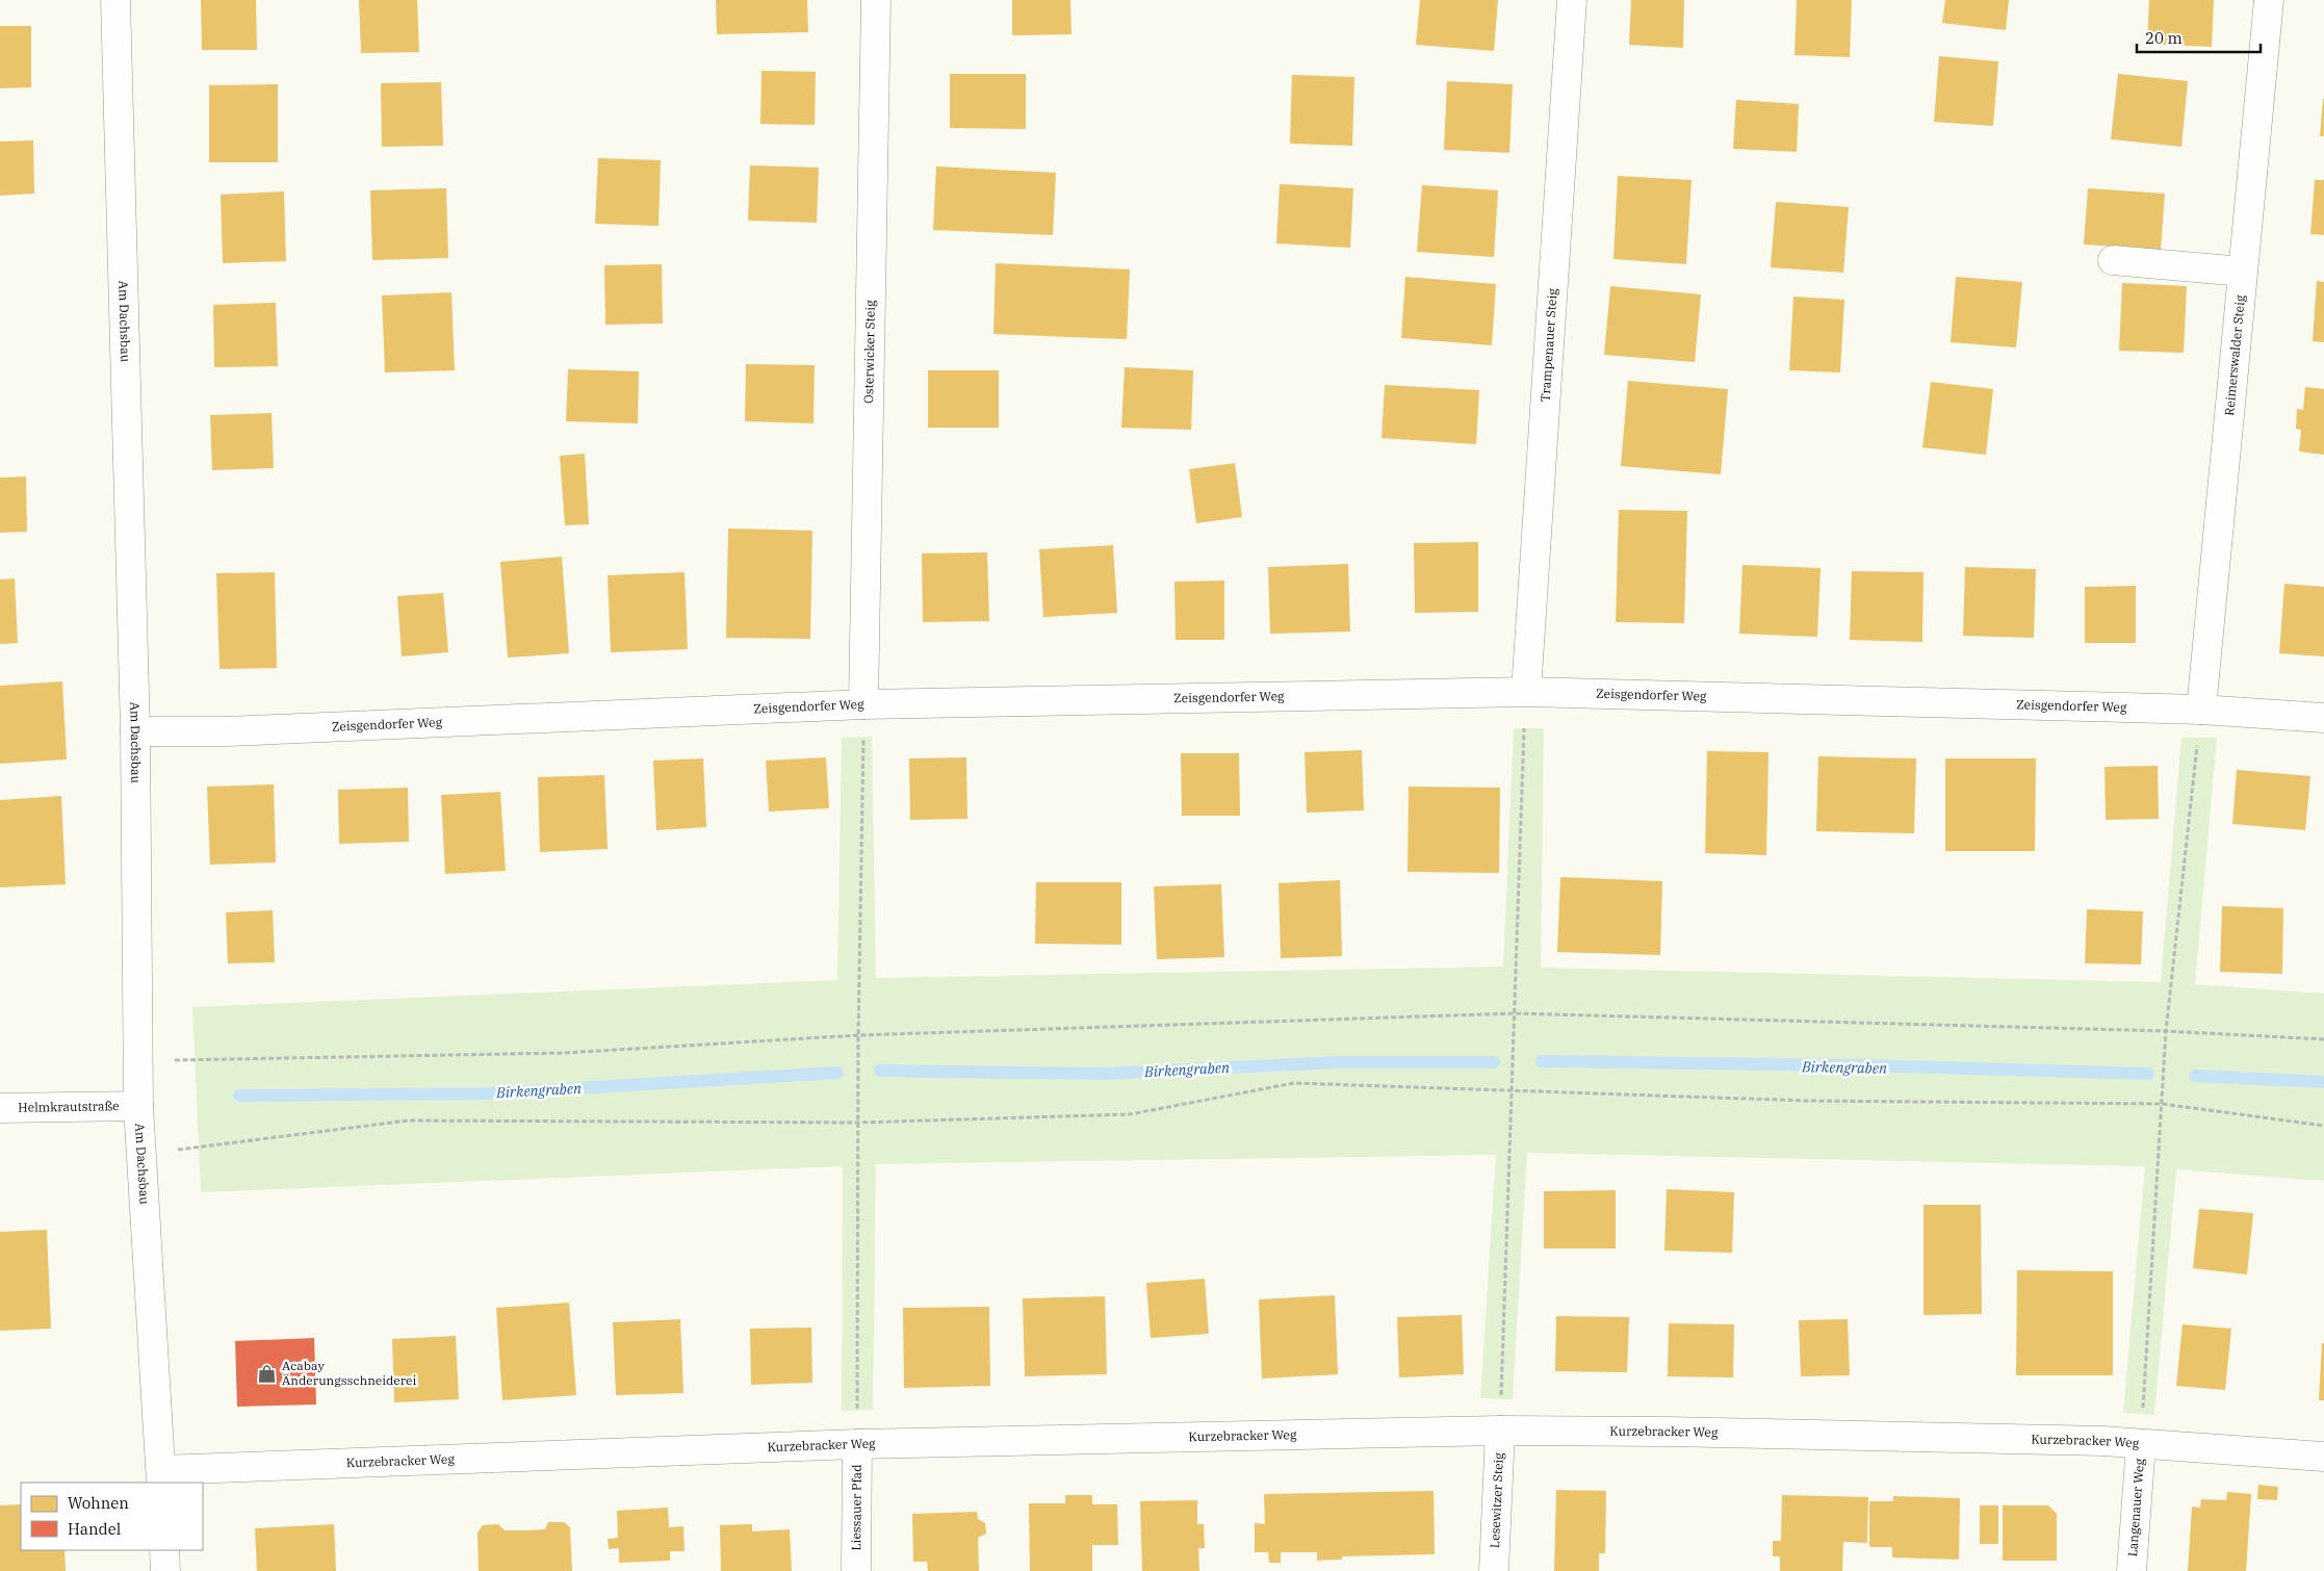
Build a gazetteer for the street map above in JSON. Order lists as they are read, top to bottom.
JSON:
{
  "streets": {
    "street": [
      "Am Dachsbau",
      "Trampenauer Steig",
      "Osterwicker Steig",
      "Reimerswalder Steig",
      "Zeisgendorfer Weg",
      "Helmkrautstraße",
      "Kurzebracker Weg",
      "Lesewitzer Steig",
      "Liessauer Pfad",
      "Langenauer Weg"
    ]
  },
  "crossings": [
    ["Am Dachsbau", "Zeisgendorfer Weg"],
    ["Am Dachsbau", "Helmkrautstraße"],
    ["Am Dachsbau", "Kurzebracker Weg"],
    ["Trampenauer Steig", "Zeisgendorfer Weg"],
    ["Osterwicker Steig", "Zeisgendorfer Weg"],
    ["Reimerswalder Steig", "Zeisgendorfer Weg"],
    ["Kurzebracker Weg", "Lesewitzer Steig"],
    ["Kurzebracker Weg", "Liessauer Pfad"],
    ["Kurzebracker Weg", "Langenauer Weg"]
  ],
  "water": ["Birkengraben"],
  "places": {
    "shop": ["Acabay Änderungsschneiderei"]
  },
  "legend": ["Wohnen", "Handel"],
  "scale_bar": "20 m"
}
